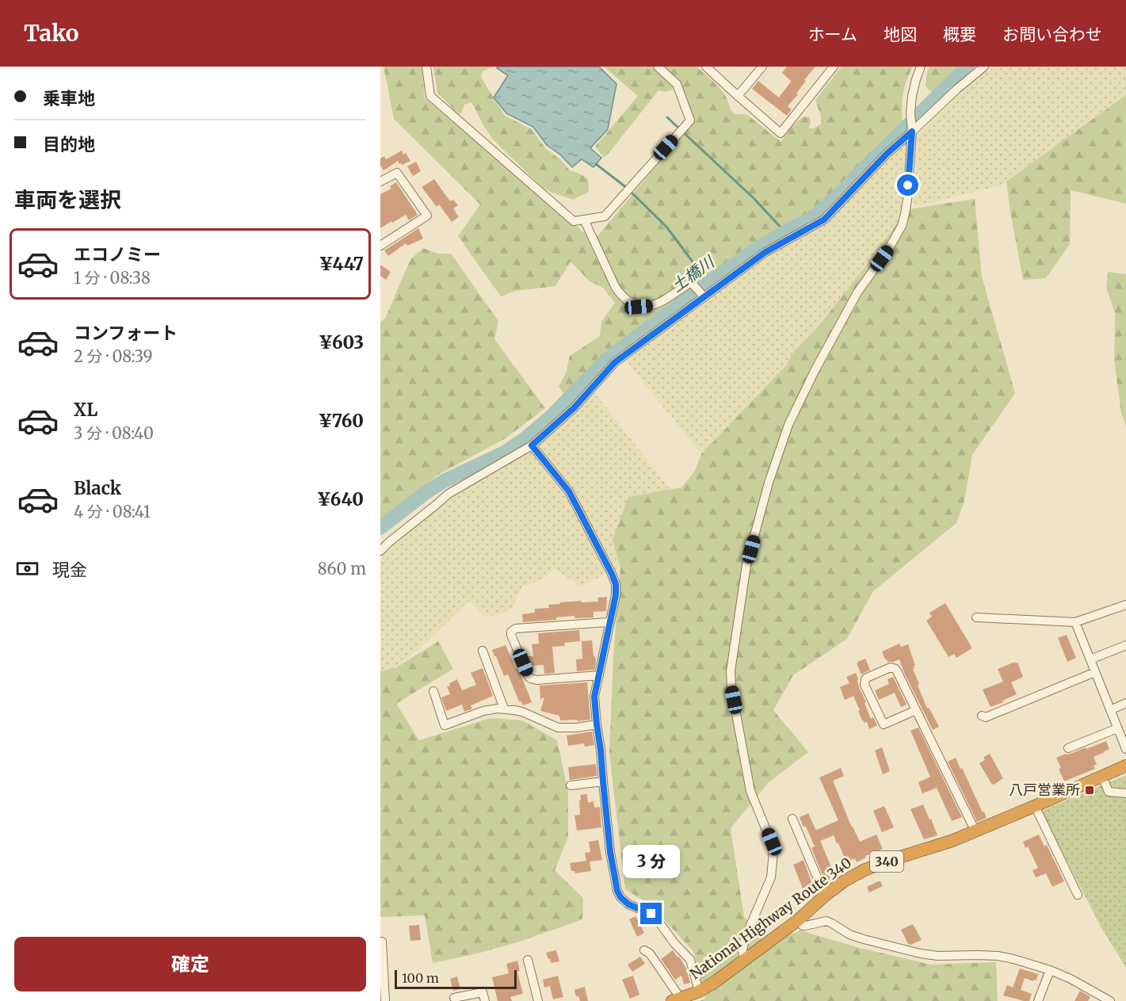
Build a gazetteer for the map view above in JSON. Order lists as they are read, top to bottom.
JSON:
{
  "streets": {
    "highway": ["340", "National Highway Route 340"]
  },
  "water": ["土橋川"],
  "places": {
    "transit": ["八戸営業所"]
  },
  "scale_bar": "100 m",
  "page": {
    "header": "Tako",
    "nav": [
      "ホーム",
      "地図",
      "概要",
      "お問い合わせ"
    ],
    "banner": ["乗車地", "目的地"],
    "heading": "車両を選択",
    "list": [
      {
        "name": "エコノミー",
        "note": "1 分 · 08:38",
        "value": "¥447"
      },
      {
        "name": "コンフォート",
        "note": "2 分 · 08:39",
        "value": "¥603"
      },
      {
        "name": "XL",
        "note": "3 分 · 08:40",
        "value": "¥760"
      },
      {
        "name": "Black",
        "note": "4 分 · 08:41",
        "value": "¥640"
      }
    ],
    "pay": ["現金", "860 m"],
    "bubble": "3 分",
    "buttons": "確定",
    "scale": "100 m"
  }
}
